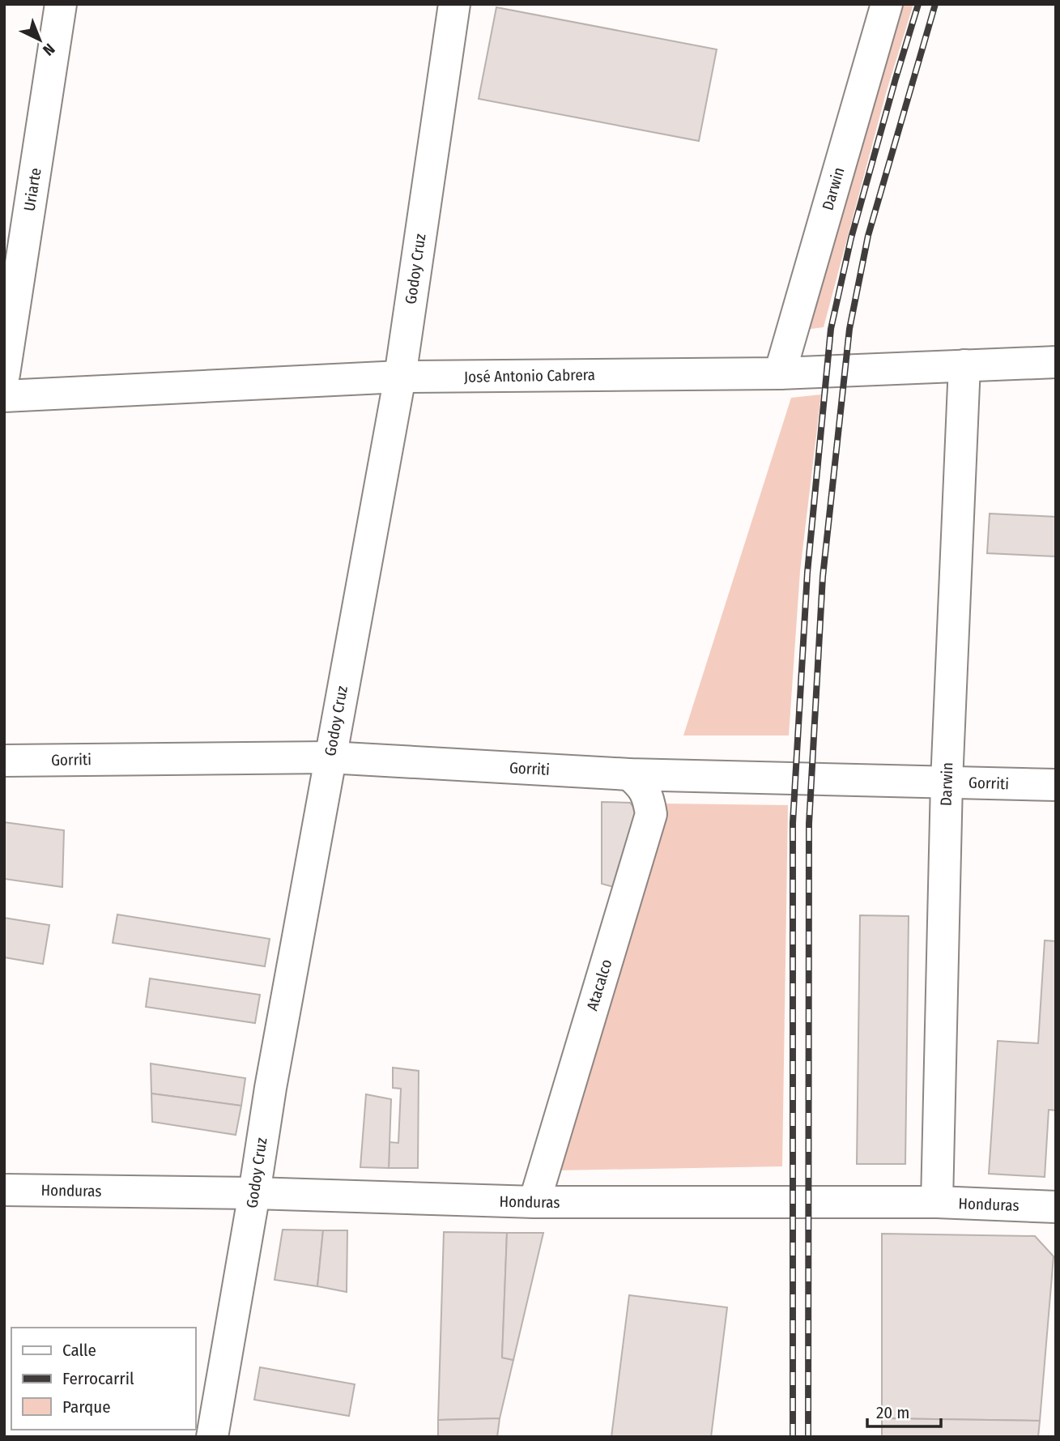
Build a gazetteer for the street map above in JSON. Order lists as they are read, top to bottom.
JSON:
{
  "streets": {
    "street": [
      "Darwin",
      "Uriarte",
      "Godoy Cruz",
      "José Antonio Cabrera",
      "Gorriti",
      "Atacalco",
      "Honduras"
    ]
  },
  "crossings": [
    ["Darwin", "José Antonio Cabrera"],
    ["Darwin", "Gorriti"],
    ["Darwin", "Honduras"],
    ["Godoy Cruz", "José Antonio Cabrera"],
    ["Godoy Cruz", "Gorriti"],
    ["Godoy Cruz", "Honduras"],
    ["Gorriti", "Atacalco"],
    ["Atacalco", "Honduras"]
  ],
  "legend": ["Calle", "Ferrocarril", "Parque"],
  "scale_bar": "20 m",
  "north": "bottom right"
}
